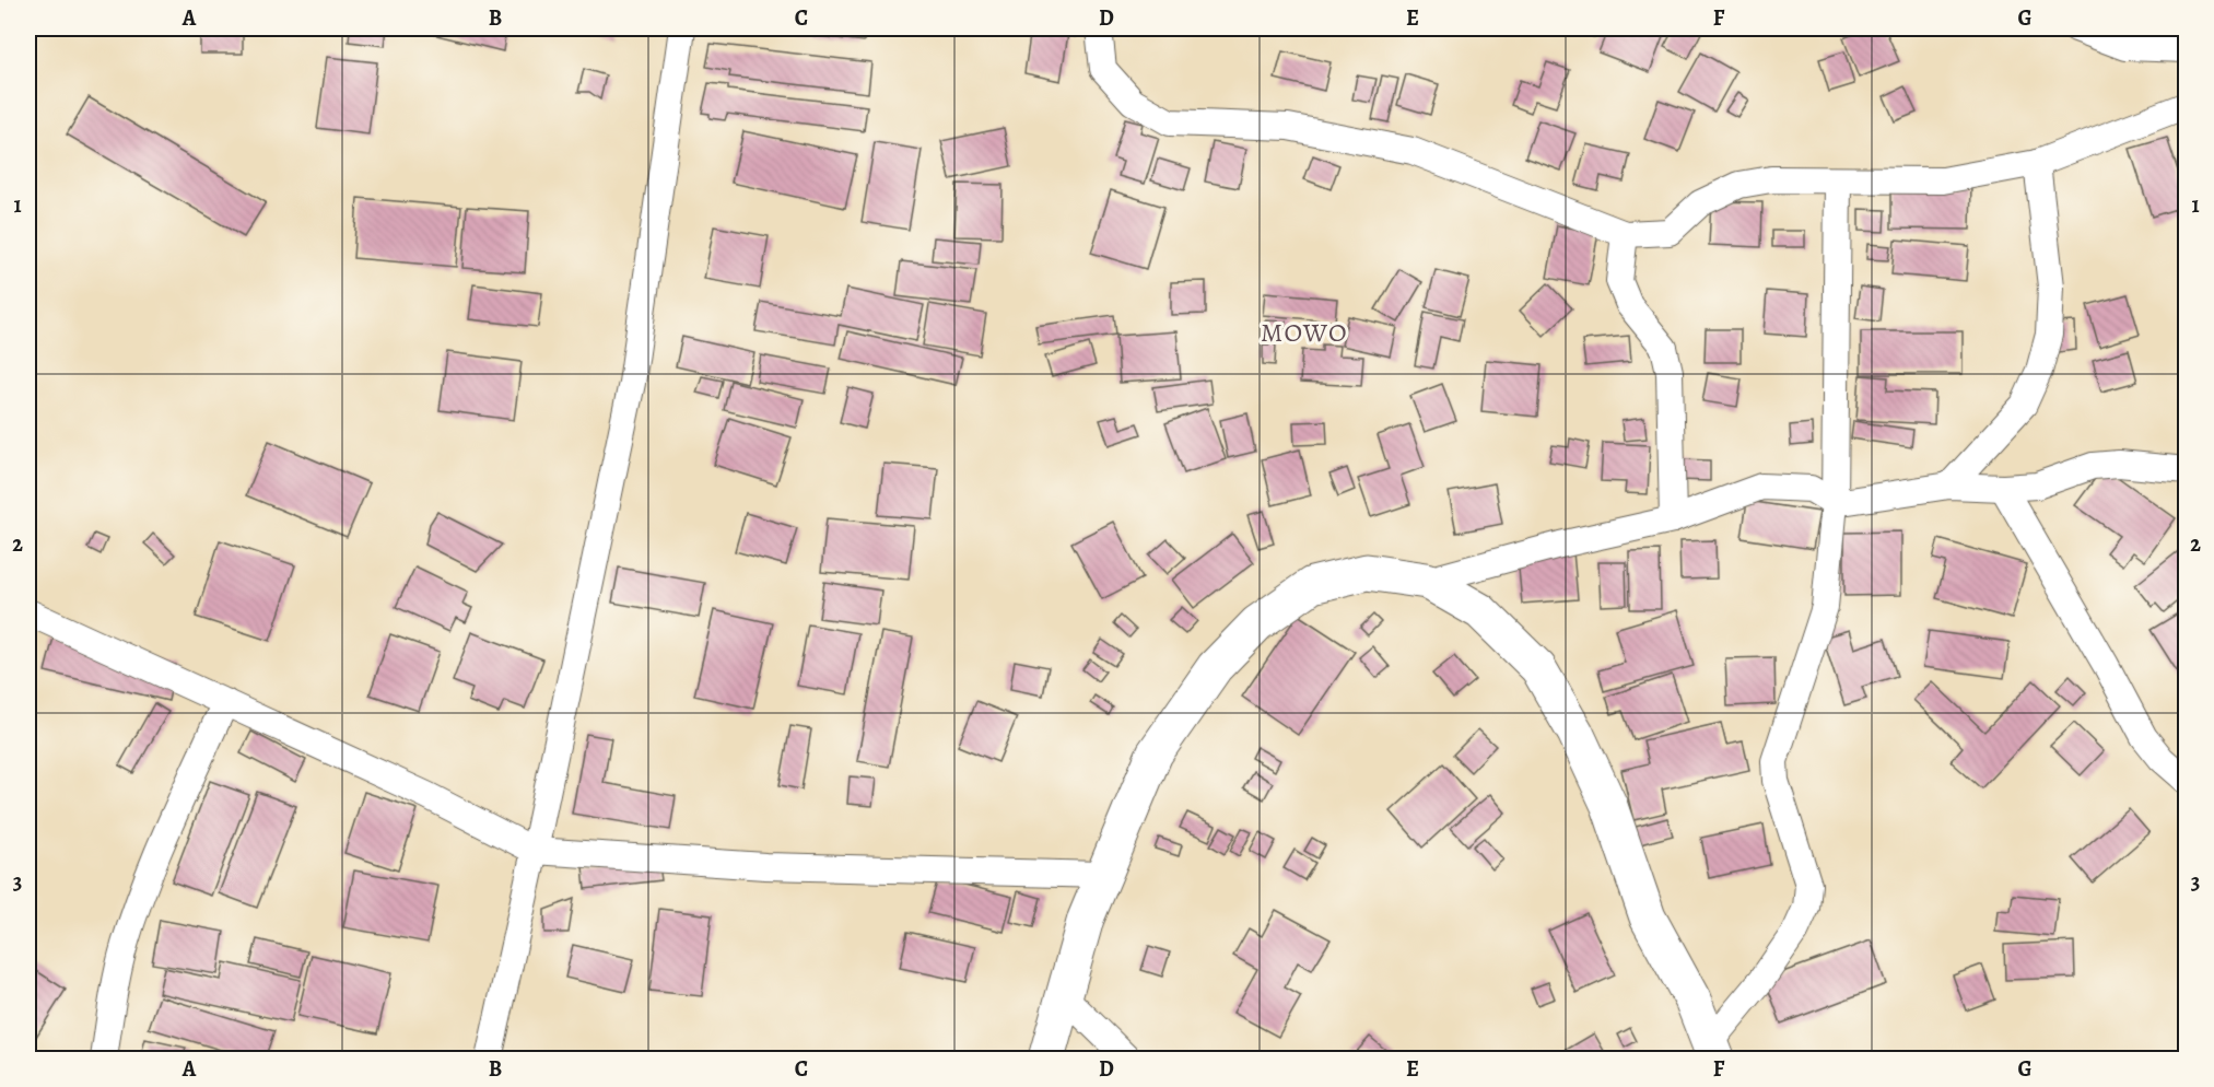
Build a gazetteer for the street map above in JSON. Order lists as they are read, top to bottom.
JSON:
{
  "districts": ["MOWO"],
  "grid": {
    "columns": [
      "A",
      "B",
      "C",
      "D",
      "E",
      "F",
      "G"
    ],
    "rows": ["1", "2", "3"]
  }
}
